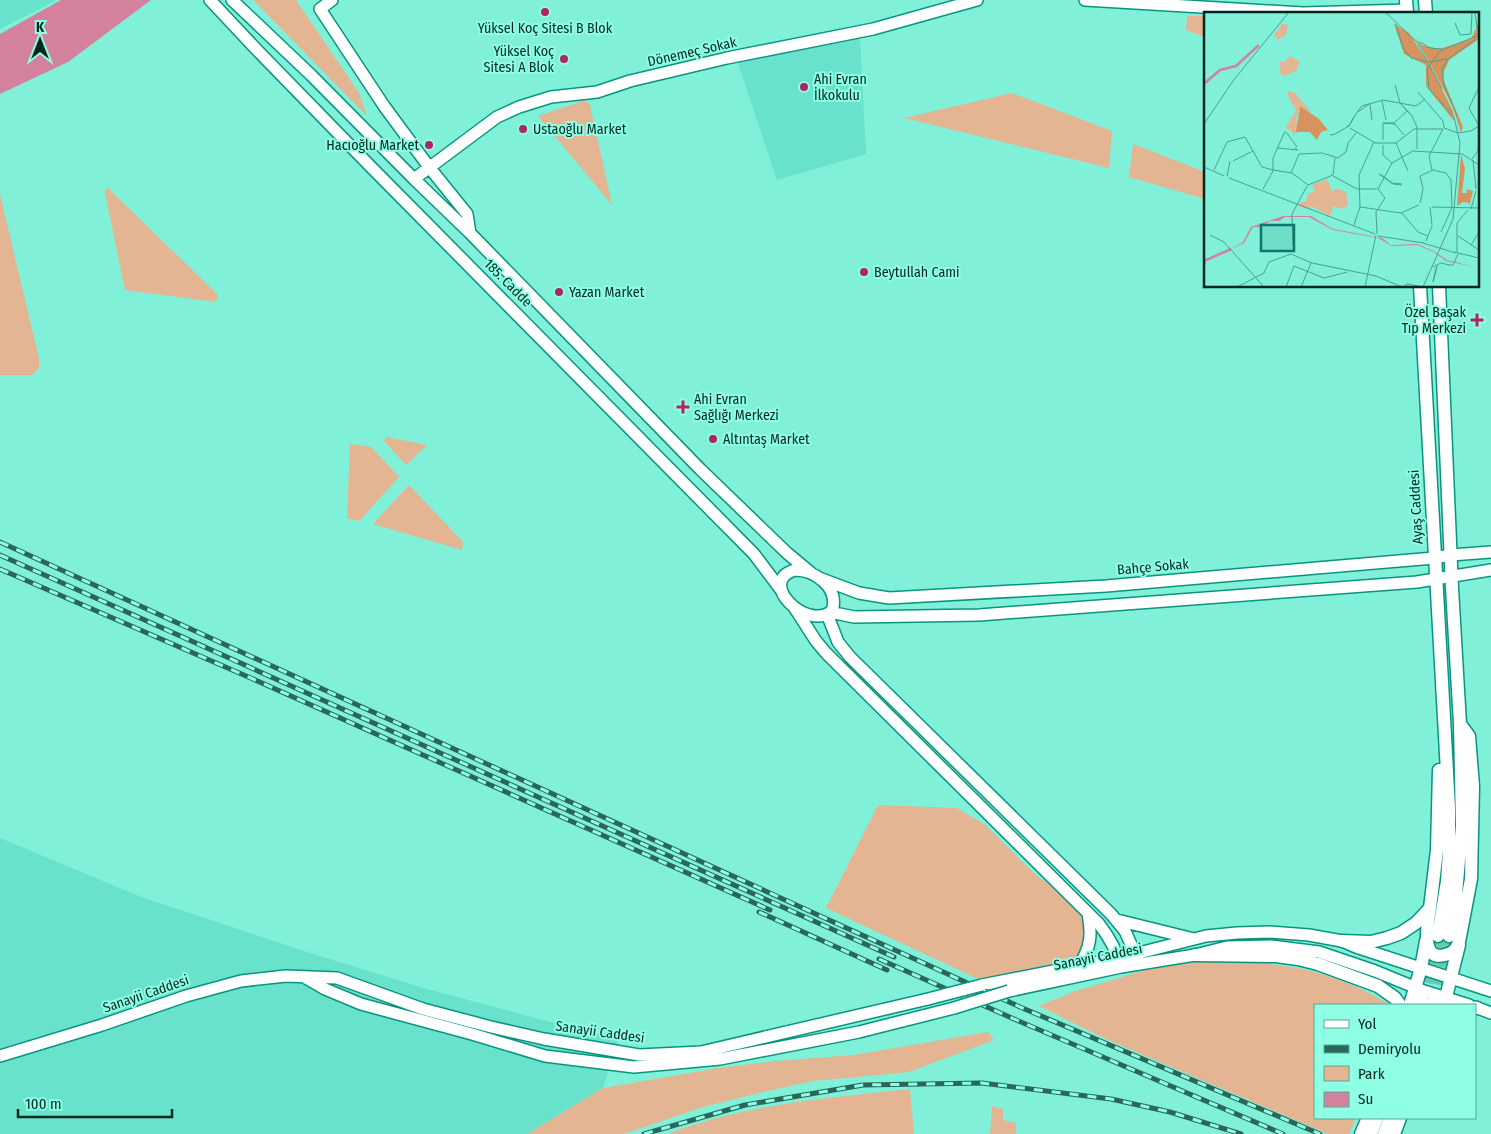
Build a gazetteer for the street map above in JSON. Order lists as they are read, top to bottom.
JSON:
{
  "streets": {
    "main road": ["Ayaş Caddesi"],
    "street": [
      "Dönemeç Sokak",
      "185. Cadde",
      "Bahçe Sokak",
      "Sanayii Caddesi"
    ]
  },
  "crossings": [
    ["Dönemeç Sokak", "185. Cadde"],
    ["185. Cadde", "Bahçe Sokak"],
    ["Ayaş Caddesi", "Bahçe Sokak"]
  ],
  "places": {
    "other": [
      "Yüksel Koç Sitesi B Blok",
      "Yüksel Koç Sitesi A Blok",
      "Ahi Evran İlkokulu",
      "Ustaoğlu Market",
      "Hacıoğlu Market",
      "Beytullah Cami",
      "Yazan Market",
      "Altıntaş Market"
    ],
    "health": ["Özel Başak Tıp Merkezi", "Ahi Evran Sağlığı Merkezi"]
  },
  "legend": [
    "Yol",
    "Demiryolu",
    "Park",
    "Su"
  ],
  "scale_bar": "100 m",
  "north": "top"
}
